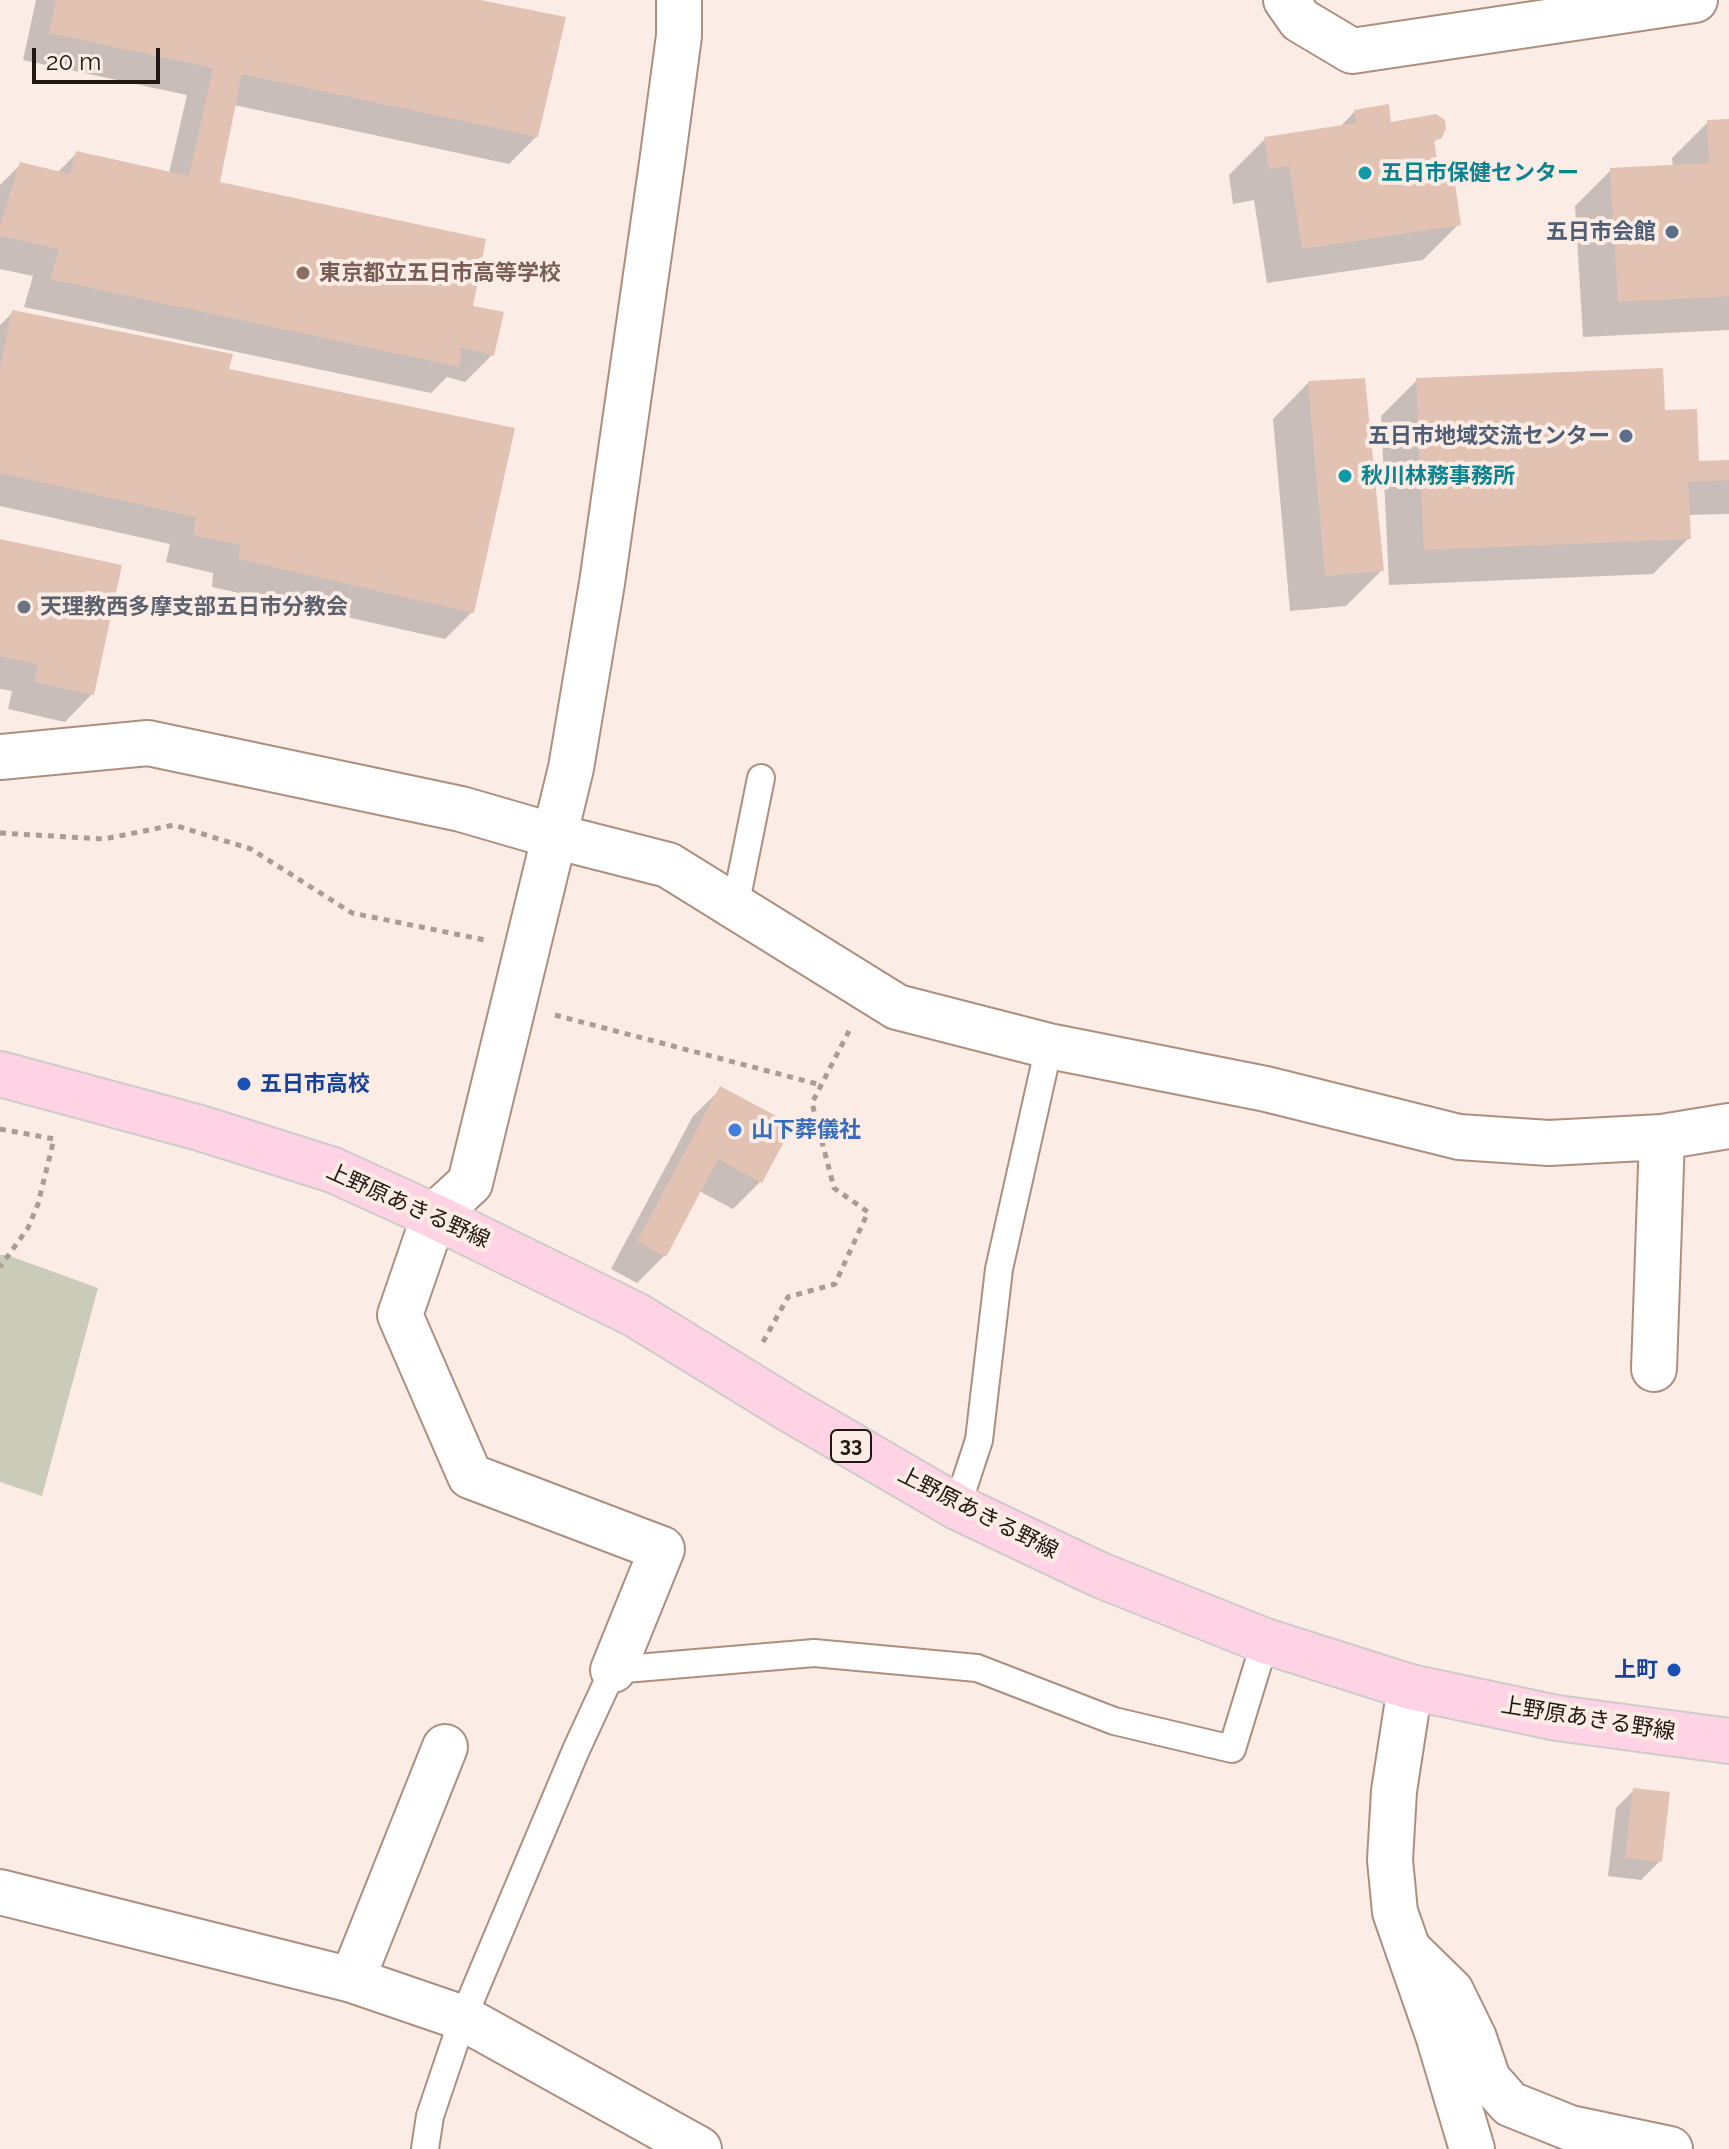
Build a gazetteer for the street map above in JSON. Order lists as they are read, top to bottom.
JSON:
{
  "streets": {
    "main road": ["上野原あきる野線", "33"]
  },
  "places": [
    "五日市保健センター",
    "五日市会館",
    "東京都立五日市高等学校",
    "五日市地域交流センター",
    "秋川林務事務所",
    "天理教西多摩支部五日市分教会",
    "五日市高校",
    "山下葬儀社",
    "上町"
  ],
  "scale_bar": "20 m"
}
